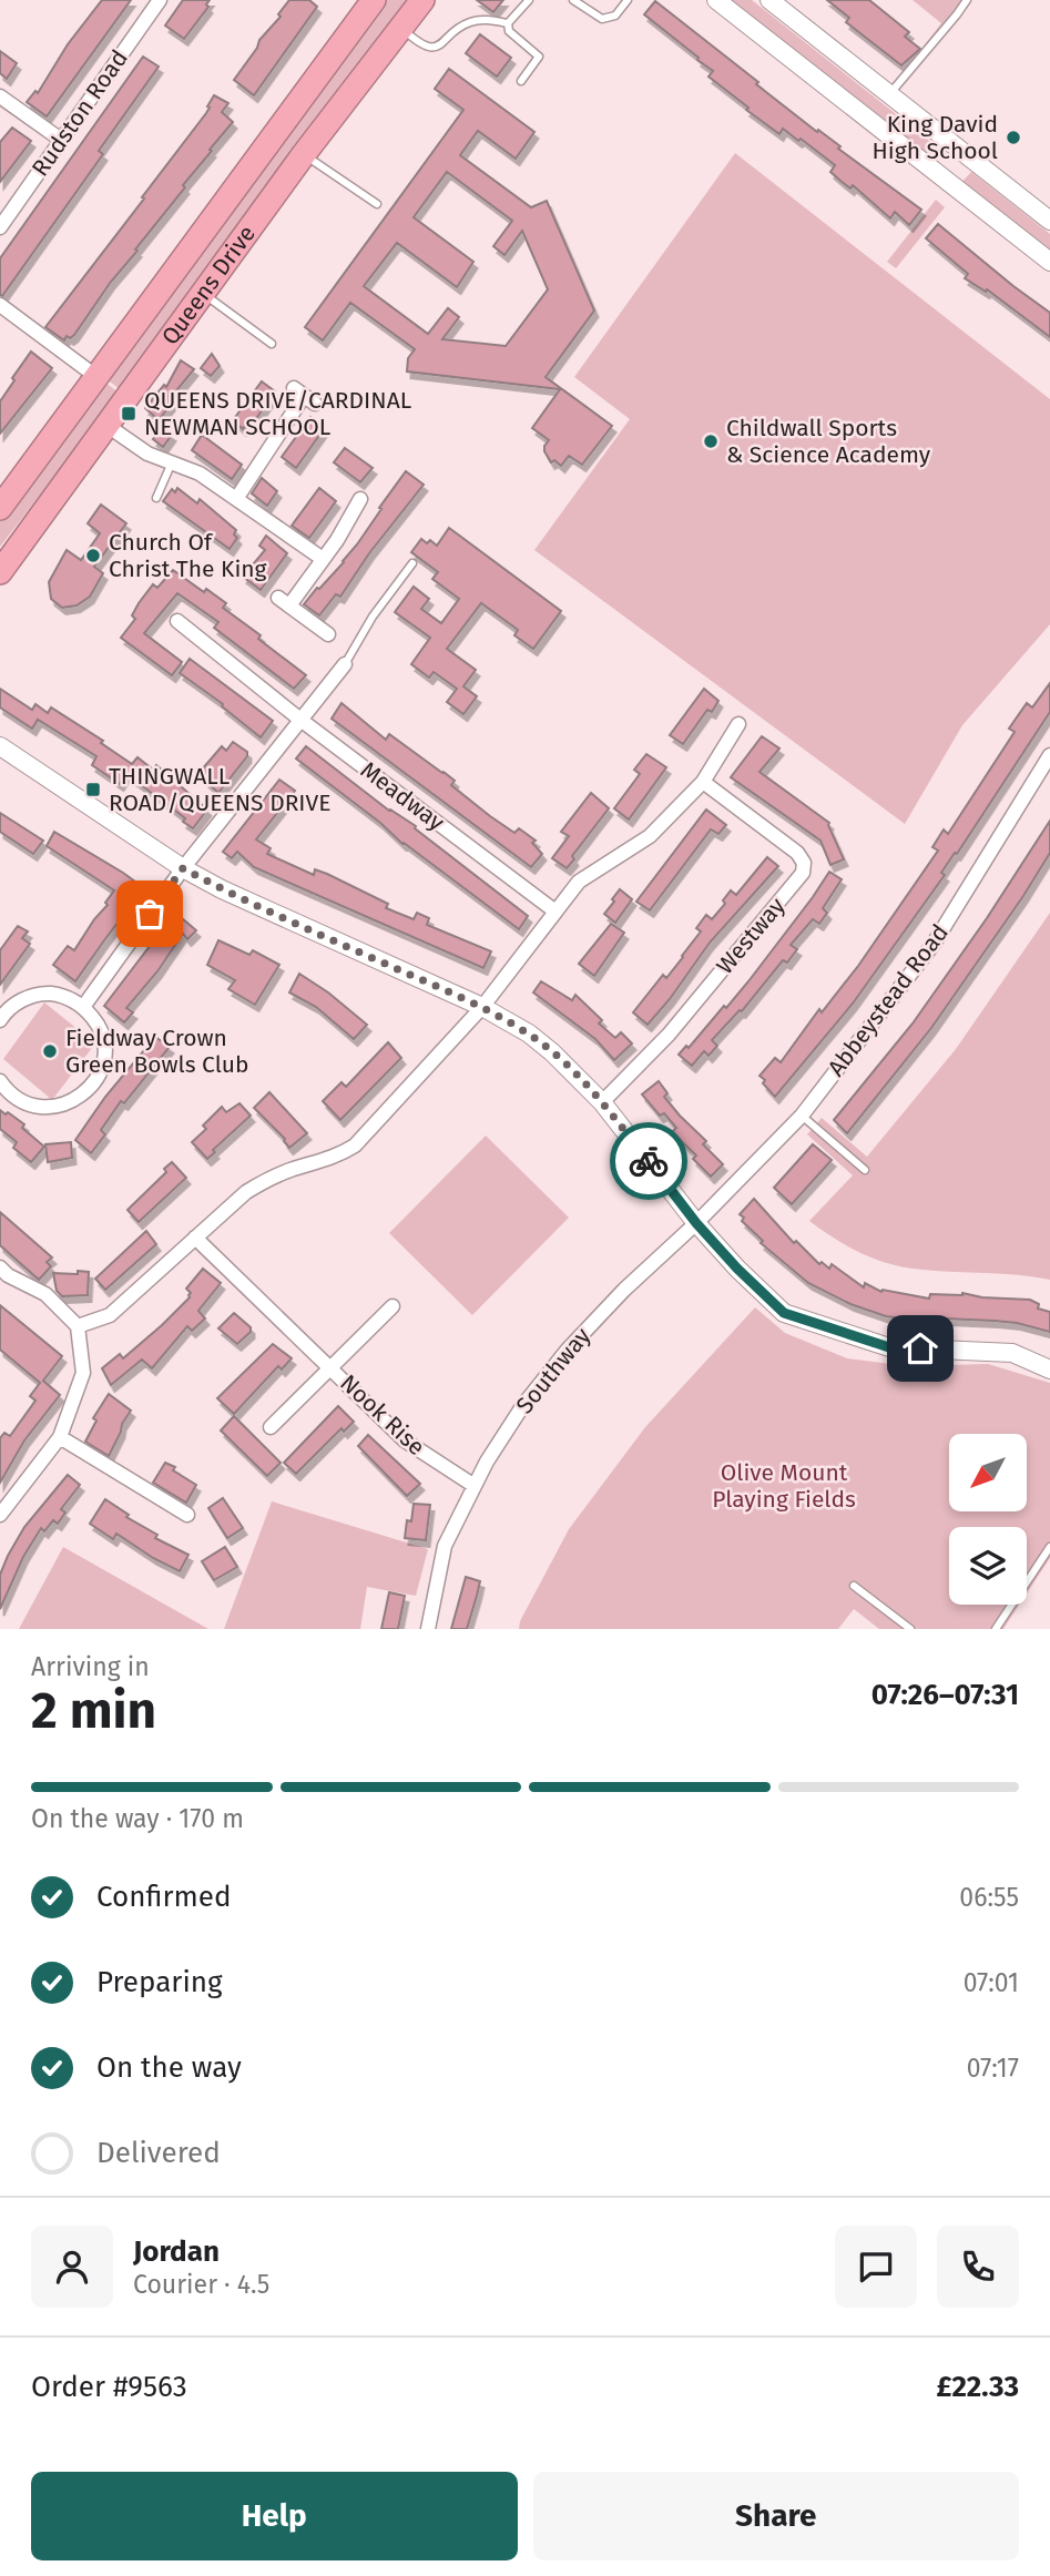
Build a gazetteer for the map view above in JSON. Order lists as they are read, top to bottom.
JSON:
{
  "streets": {
    "highway": ["Queens Drive"],
    "street": [
      "Rudston Road",
      "Meadway",
      "Westway",
      "Abbeystead Road",
      "Southway",
      "Nook Rise"
    ]
  },
  "crossings": [
    ["Abbeystead Road", "Southway"],
    ["Southway", "Nook Rise"]
  ],
  "parks": ["Olive Mount Playing Fields"],
  "places": {
    "other": [
      "King David High School",
      "Childwall Sports & Science Academy",
      "Church Of Christ The King",
      "Fieldway Crown Green Bowls Club"
    ],
    "transit": ["QUEENS DRIVE/CARDINAL NEWMAN SCHOOL", "THINGWALL ROAD/QUEENS DRIVE"]
  },
  "north": "bottom left",
  "page": {
    "heading": ["2 min", "Arriving in", "07:26–07:31"],
    "panel": [
      "Jordan",
      "Courier · 4.5",
      "Order #9563",
      "£22.33"
    ],
    "bar": "On the way · 170 m",
    "list": [
      ["Confirmed", "06:55"],
      ["Preparing", "07:01"],
      ["On the way", "07:17"],
      "Delivered"
    ],
    "buttons": ["Help", "Share"]
  }
}
